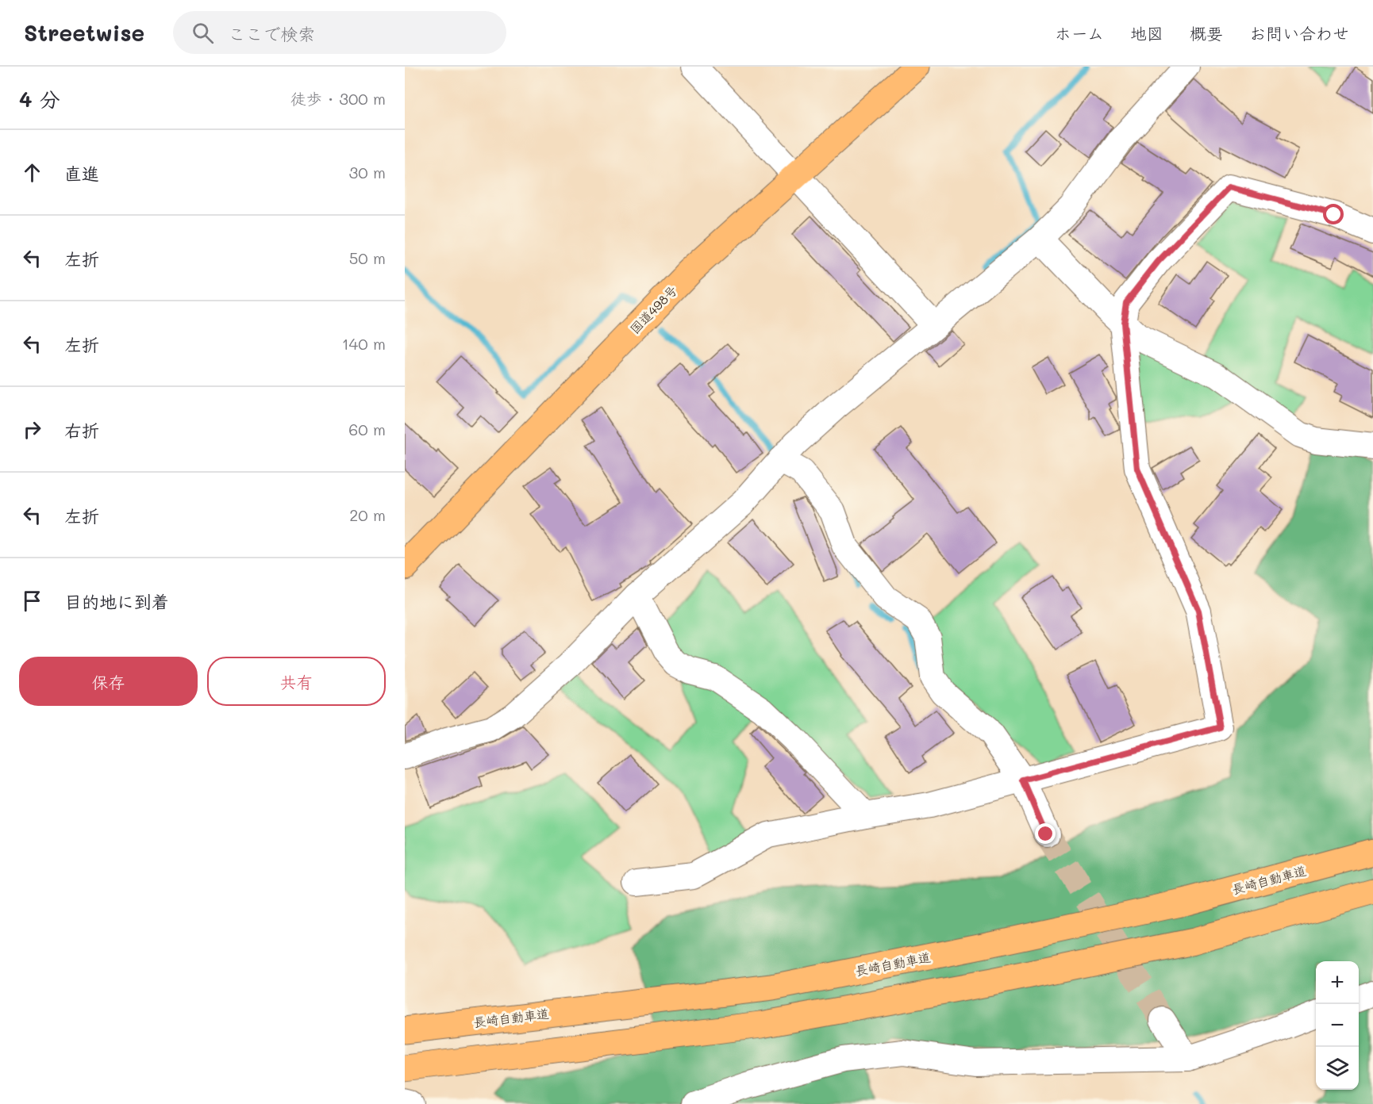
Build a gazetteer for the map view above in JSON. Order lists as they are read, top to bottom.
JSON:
{
  "streets": {
    "highway": ["国道498号", "長崎自動車道"]
  },
  "page": {
    "header": "Streetwise",
    "search": "ここで検索",
    "nav": [
      "ホーム",
      "地図",
      "概要",
      "お問い合わせ"
    ],
    "heading": ["4 分", "徒歩 · 300 m"],
    "list": [
      ["直進", "30 m"],
      ["左折", "50 m"],
      ["左折", "140 m"],
      ["右折", "60 m"],
      ["左折", "20 m"],
      "目的地に到着"
    ],
    "buttons": ["保存", "共有"],
    "map_buttons": ["+", "−"]
  }
}
